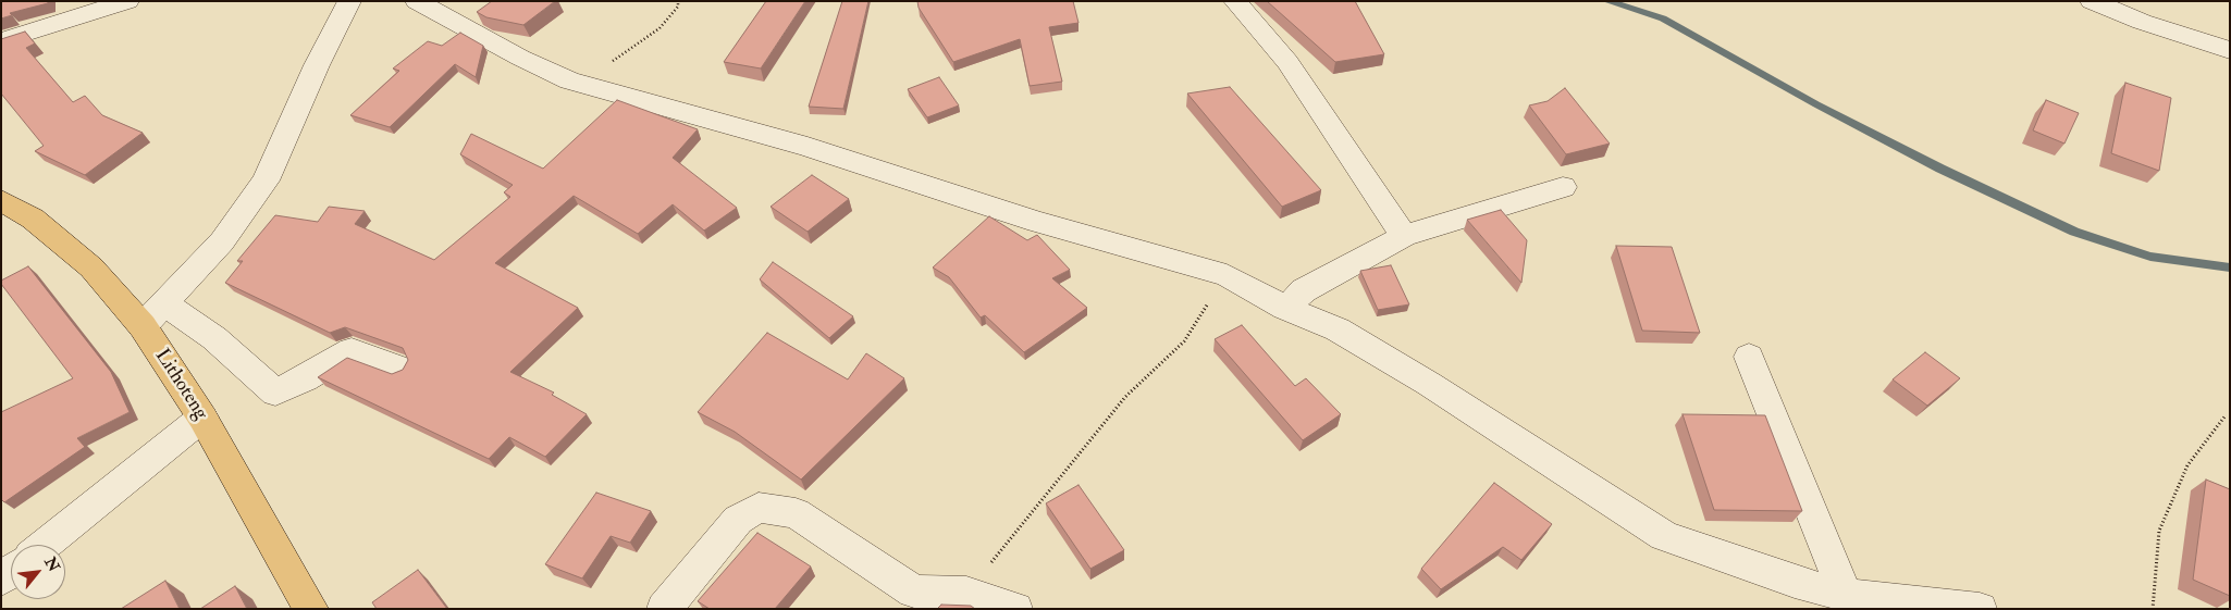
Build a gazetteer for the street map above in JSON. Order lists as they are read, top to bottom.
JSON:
{
  "streets": {
    "main road": ["Lithoteng"]
  },
  "north": "top right"
}
